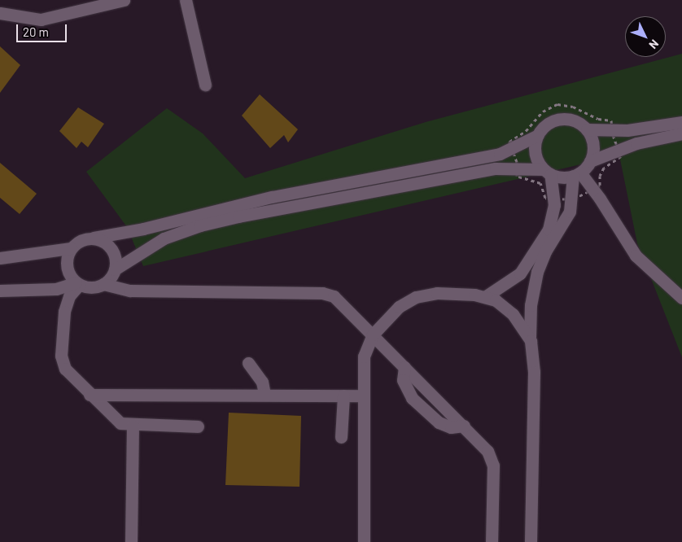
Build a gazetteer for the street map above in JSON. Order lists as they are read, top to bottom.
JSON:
{
  "scale_bar": "20 m",
  "north": "bottom right"
}
